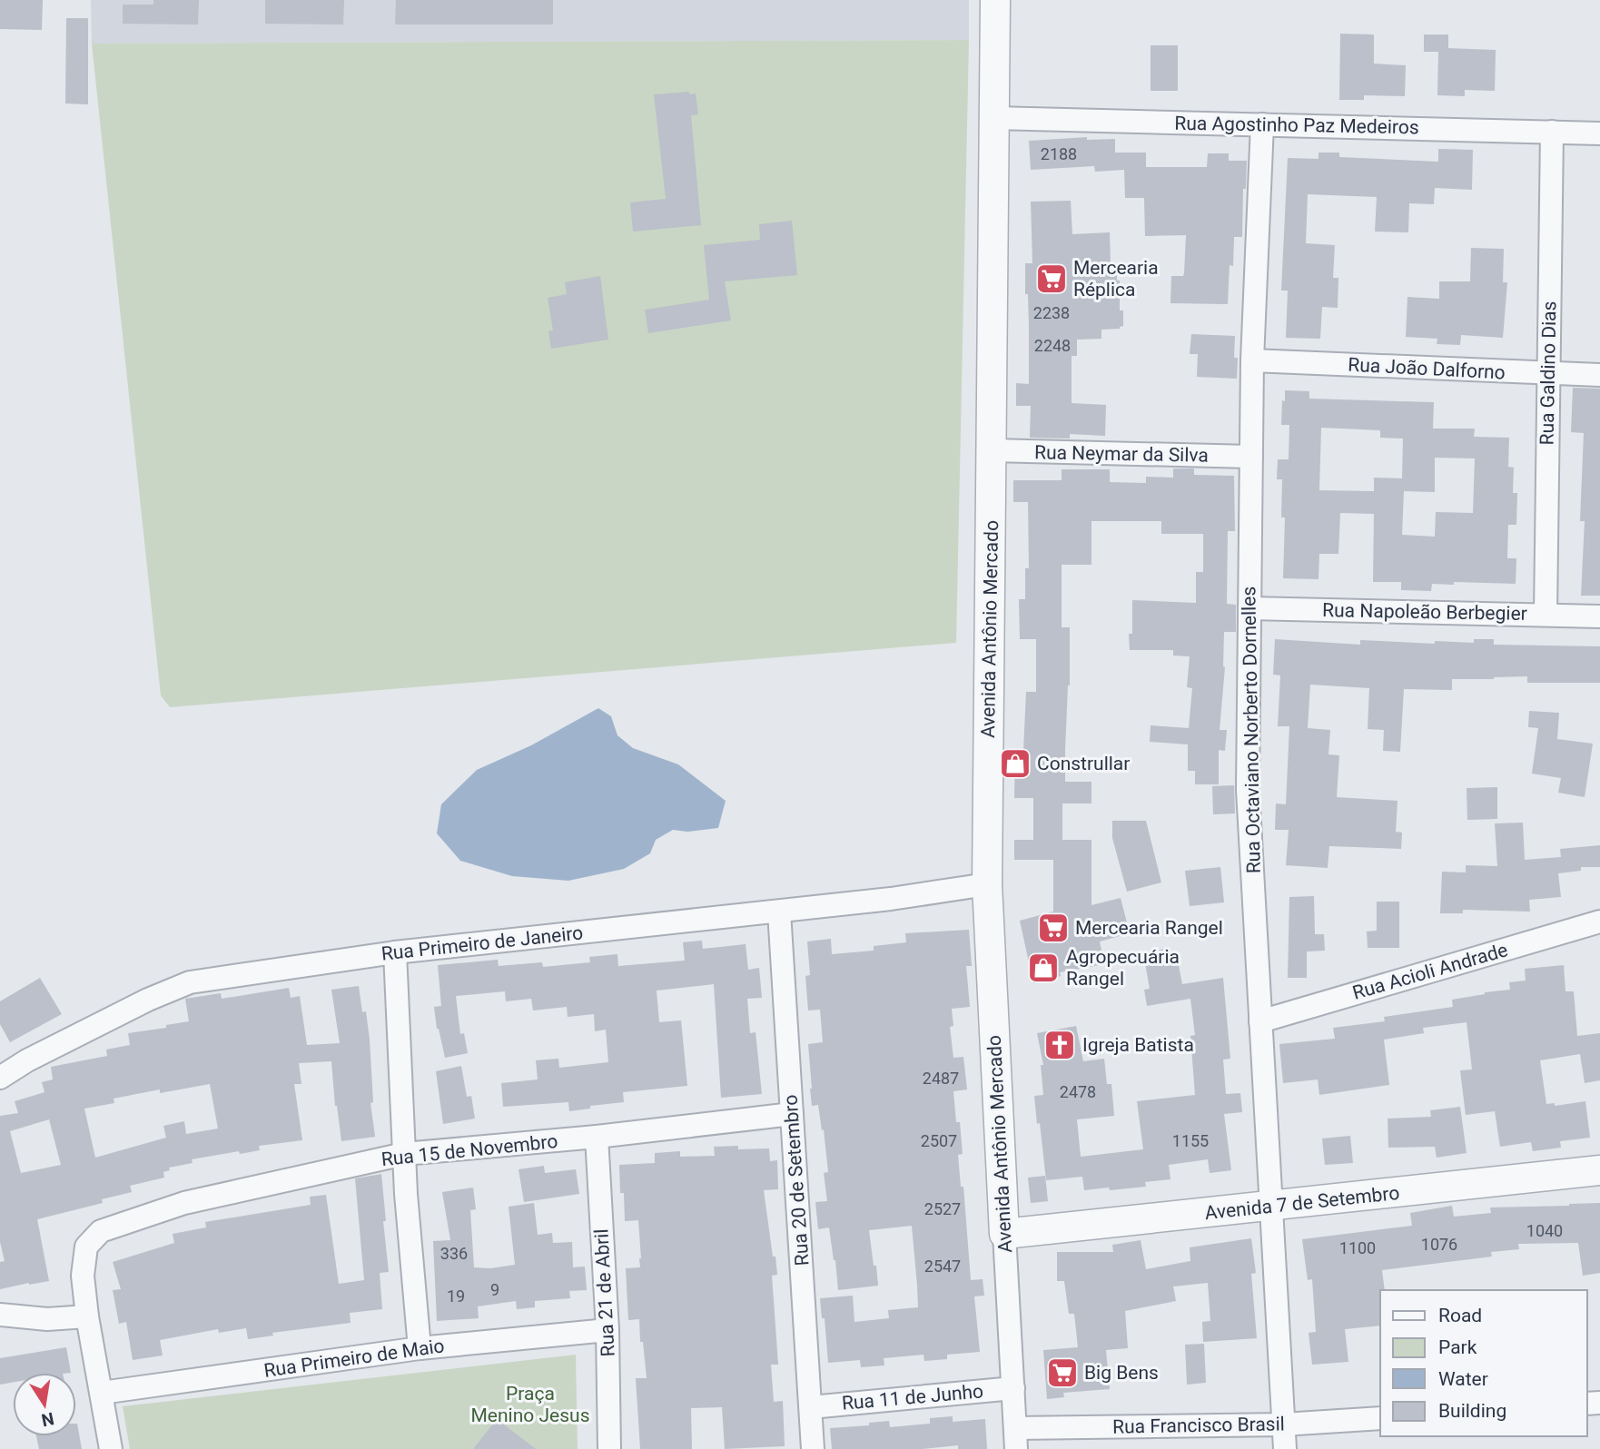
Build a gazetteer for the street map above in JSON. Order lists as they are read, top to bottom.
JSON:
{
  "streets": {
    "street": [
      "Rua Agostinho Paz Medeiros",
      "Rua João Dalforno",
      "Rua Galdino Dias",
      "Rua Neymar da Silva",
      "Rua Napoleão Berbegier",
      "Avenida Antônio Mercado",
      "Rua Octaviano Norberto Dornelles",
      "Rua Primeiro de Janeiro",
      "Rua Acioli Andrade",
      "Rua 15 de Novembro",
      "Rua 20 de Setembro",
      "Avenida 7 de Setembro",
      "Rua 21 de Abril",
      "Rua Primeiro de Maio",
      "Rua 11 de Junho",
      "Rua Francisco Brasil"
    ]
  },
  "crossings": [
    ["Rua Agostinho Paz Medeiros", "Rua Galdino Dias"],
    ["Rua Agostinho Paz Medeiros", "Avenida Antônio Mercado"],
    ["Rua Agostinho Paz Medeiros", "Rua Octaviano Norberto Dornelles"],
    ["Rua João Dalforno", "Rua Galdino Dias"],
    ["Rua João Dalforno", "Rua Octaviano Norberto Dornelles"],
    ["Rua Galdino Dias", "Rua Napoleão Berbegier"],
    ["Rua Neymar da Silva", "Avenida Antônio Mercado"],
    ["Rua Neymar da Silva", "Rua Octaviano Norberto Dornelles"],
    ["Rua Napoleão Berbegier", "Rua Octaviano Norberto Dornelles"],
    ["Avenida Antônio Mercado", "Rua Primeiro de Janeiro"],
    ["Avenida Antônio Mercado", "Avenida 7 de Setembro"],
    ["Avenida Antônio Mercado", "Rua 11 de Junho"],
    ["Avenida Antônio Mercado", "Rua Francisco Brasil"],
    ["Rua Octaviano Norberto Dornelles", "Rua Acioli Andrade"],
    ["Rua Octaviano Norberto Dornelles", "Avenida 7 de Setembro"],
    ["Rua Octaviano Norberto Dornelles", "Rua Francisco Brasil"],
    ["Rua Primeiro de Janeiro", "Rua 20 de Setembro"],
    ["Rua 15 de Novembro", "Rua 20 de Setembro"],
    ["Rua 15 de Novembro", "Rua 21 de Abril"],
    ["Rua 20 de Setembro", "Rua 11 de Junho"],
    ["Rua 21 de Abril", "Rua Primeiro de Maio"]
  ],
  "parks": ["Praça Menino Jesus"],
  "places": {
    "supermarket": ["Mercearia Réplica", "Mercearia Rangel", "Big Bens"],
    "shop": ["Construllar", "Agropecuária Rangel"],
    "church": ["Igreja Batista"]
  },
  "house_numbers": [
    "2188",
    "2238",
    "2248",
    "2487",
    "2478",
    "2507",
    "1155",
    "2527",
    "1040",
    "1076",
    "1100",
    "336",
    "2547",
    "9",
    "19"
  ],
  "legend": [
    "Road",
    "Park",
    "Water",
    "Building"
  ],
  "north": "bottom"
}
